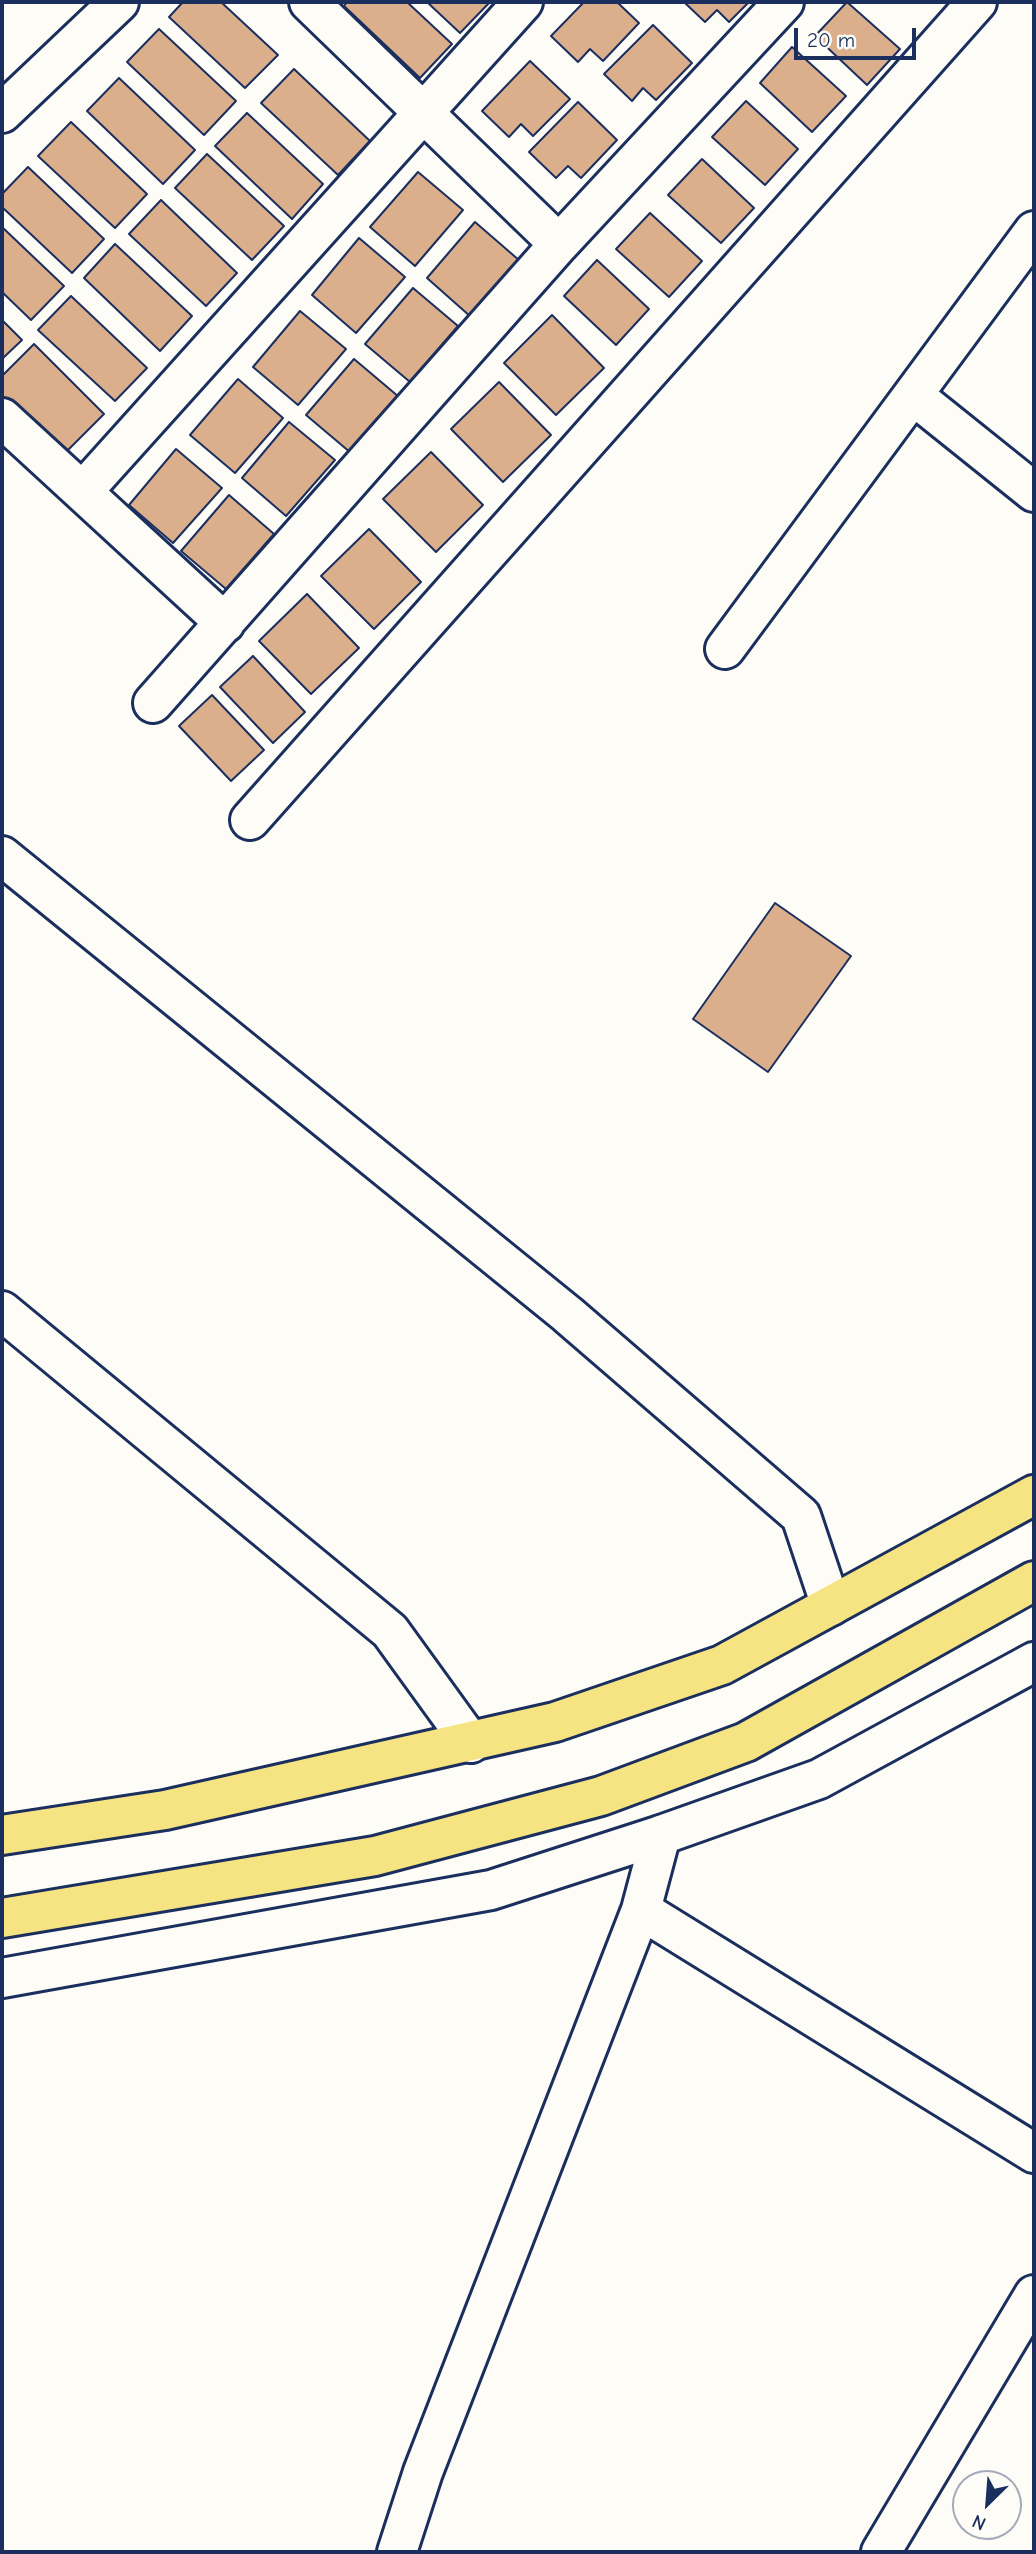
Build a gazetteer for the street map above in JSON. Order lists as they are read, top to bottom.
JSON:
{
  "scale_bar": "20 m",
  "north": "bottom left"
}
